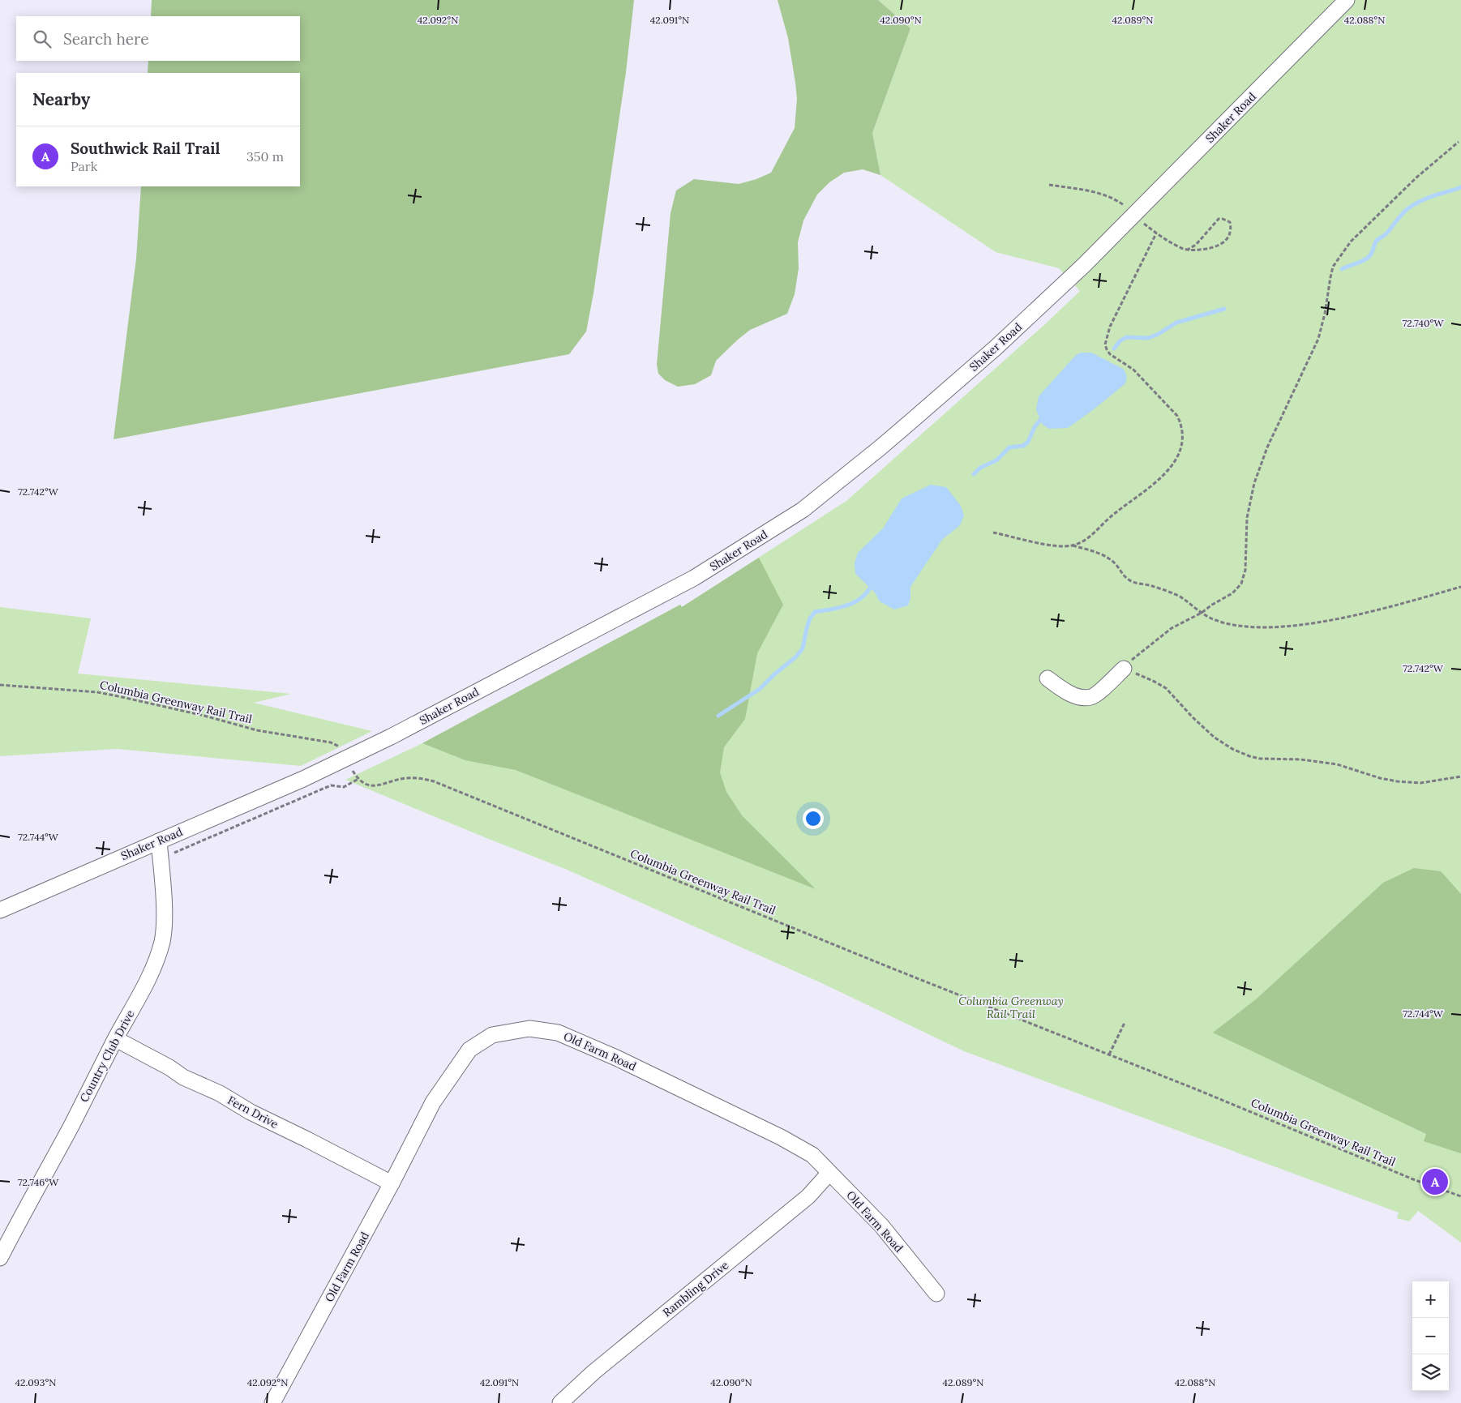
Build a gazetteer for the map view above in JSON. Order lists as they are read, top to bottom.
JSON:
{
  "streets": {
    "street": [
      "Shaker Road",
      "Old Farm Road",
      "Country Club Drive",
      "Fern Drive",
      "Rambling Drive"
    ],
    "path": ["Columbia Greenway Rail Trail"]
  },
  "crossings": [
    ["Shaker Road", "Country Club Drive"],
    ["Old Farm Road", "Fern Drive"],
    ["Old Farm Road", "Rambling Drive"],
    ["Country Club Drive", "Fern Drive"]
  ],
  "parks": ["Columbia Greenway Rail Trail"],
  "page": {
    "search": "Search here",
    "heading": "Nearby",
    "list": [
      {
        "mark": "A",
        "name": "Southwick Rail Trail",
        "note": "Park",
        "value": "350 m"
      }
    ],
    "pins": "A",
    "map_buttons": ["+", "−"]
  },
  "coordinates": [
    "42.092°N",
    "42.091°N",
    "42.090°N",
    "42.089°N",
    "42.088°N",
    "72.740°W",
    "72.742°W",
    "72.744°W",
    "72.746°W",
    "42.093°N"
  ]
}
